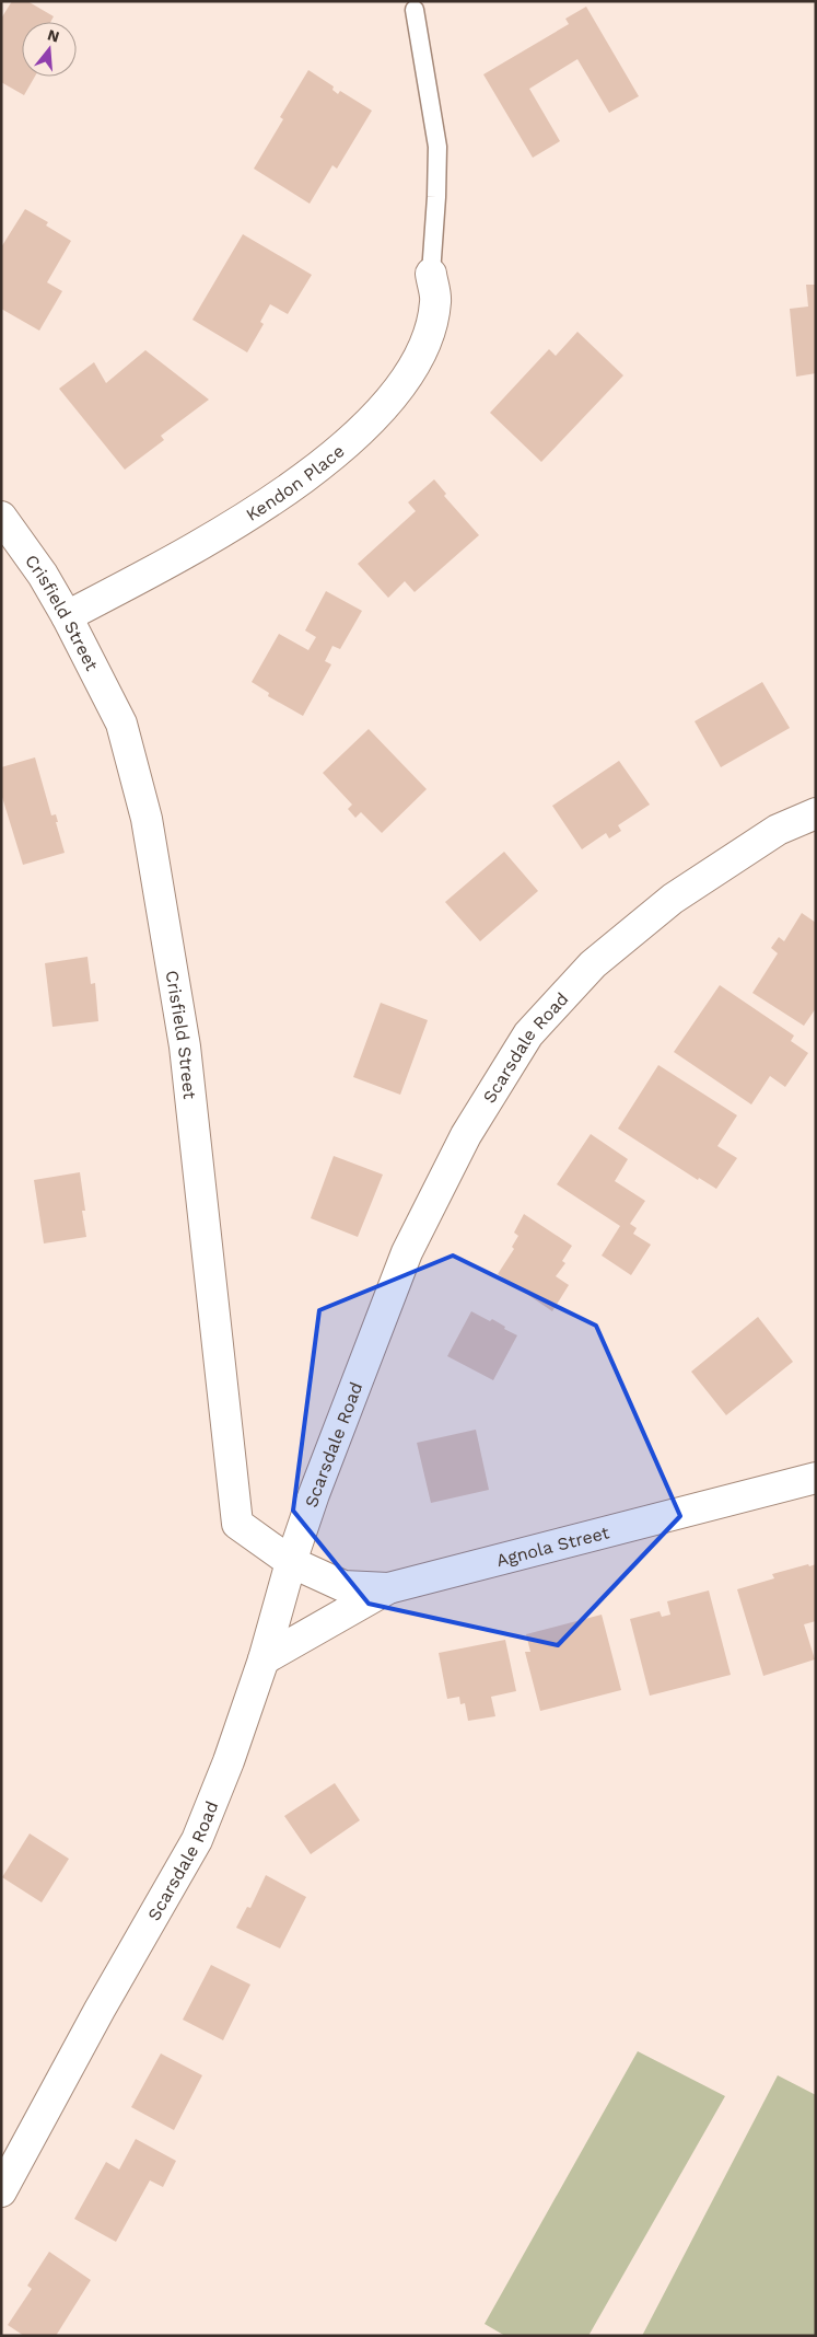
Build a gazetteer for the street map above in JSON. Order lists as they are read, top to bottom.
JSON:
{
  "streets": {
    "street": [
      "Kendon Place",
      "Crisfield Street",
      "Scarsdale Road",
      "Agnola Street"
    ]
  },
  "crossings": [
    ["Kendon Place", "Crisfield Street"],
    ["Crisfield Street", "Scarsdale Road"],
    ["Crisfield Street", "Agnola Street"],
    ["Scarsdale Road", "Agnola Street"]
  ],
  "north": "top"
}
